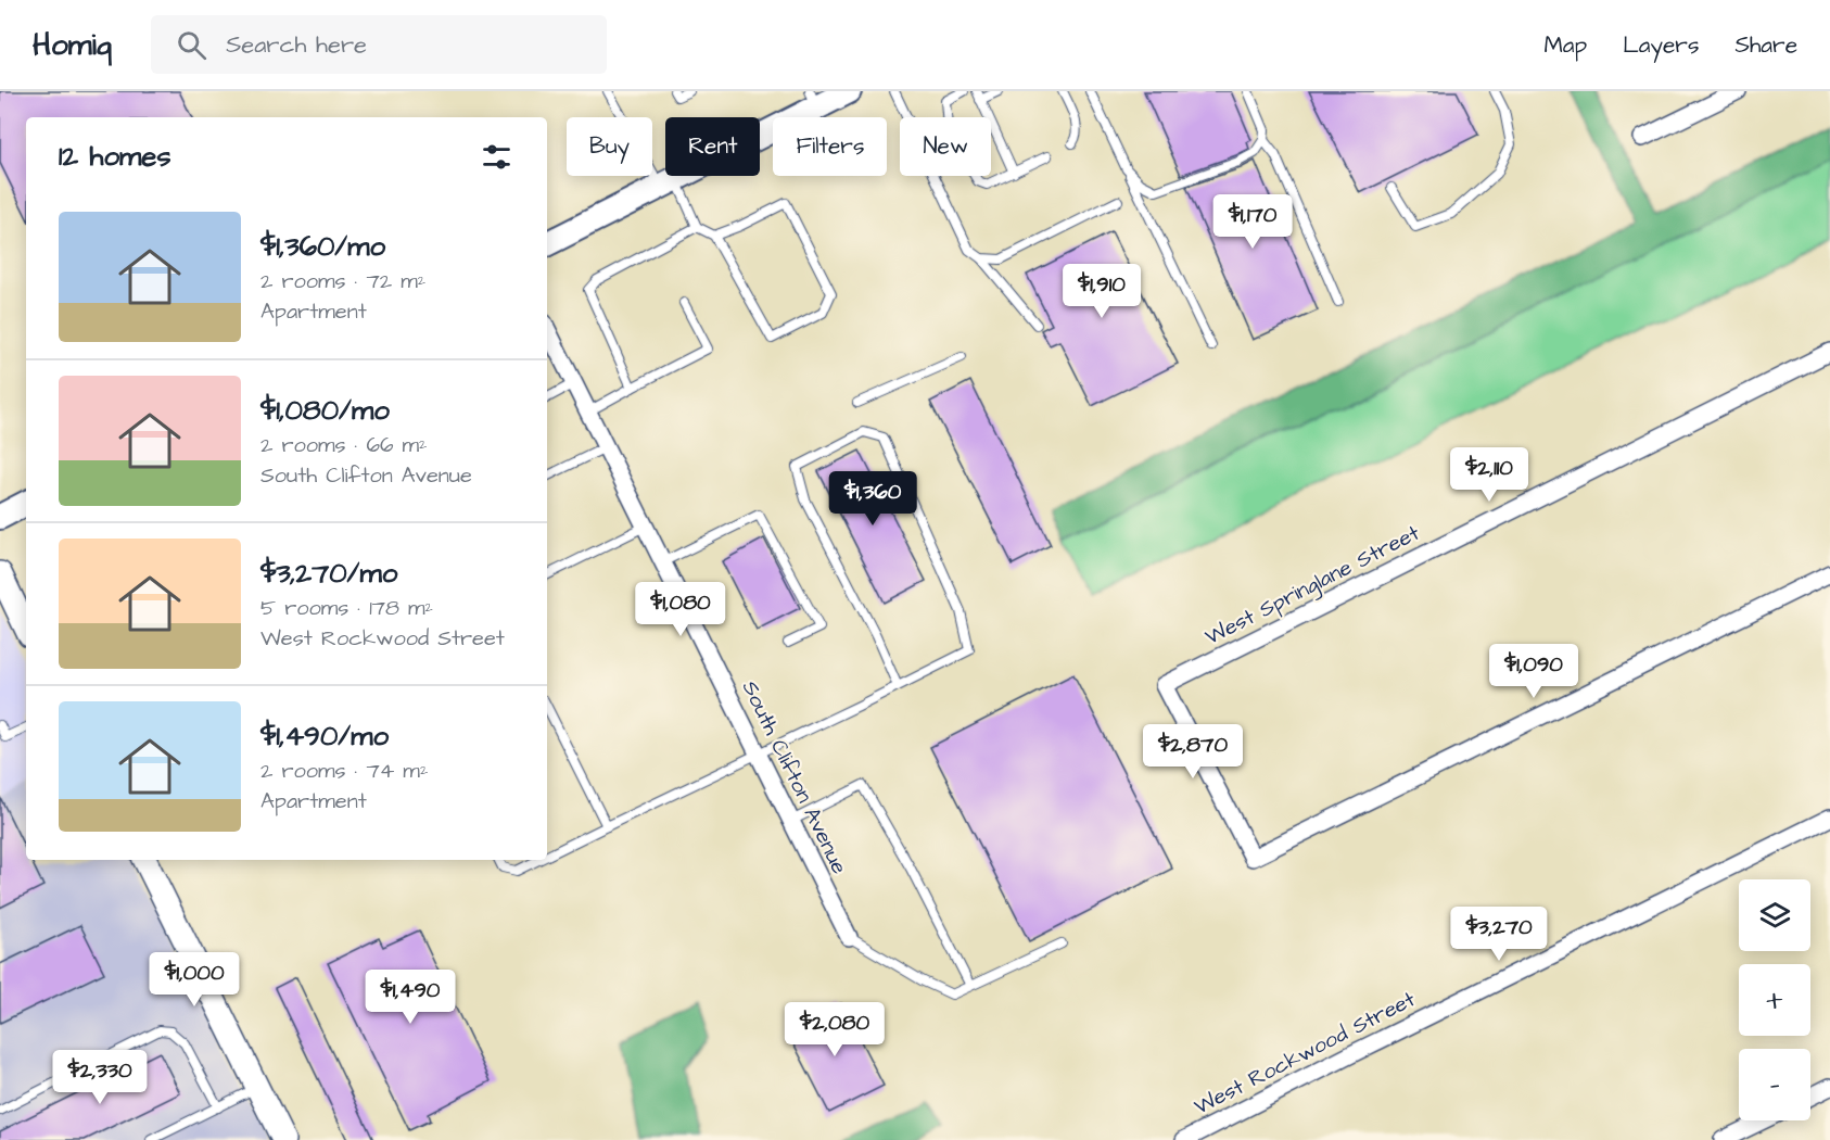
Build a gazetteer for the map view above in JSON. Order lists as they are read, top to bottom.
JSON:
{
  "streets": {
    "street": ["West Springlane Street", "South Clifton Avenue", "West Rockwood Street"]
  },
  "page": {
    "header": "Homiq",
    "search": "Search here",
    "nav": ["Map", "Layers", "Share"],
    "chip": [
      "Buy",
      "Rent",
      "Filters",
      "New"
    ],
    "heading": "12 homes",
    "price": [
      "$1,170",
      "$1,910",
      "$2,110",
      "$1,360",
      "$1,080",
      "$1,090",
      "$2,870",
      "$3,270",
      "$1,000",
      "$1,490",
      "$2,080",
      "$2,330"
    ],
    "list": [
      {
        "name": "$1,360/mo",
        "note": "2 rooms · 72 m² · Apartment"
      },
      {
        "name": "$1,080/mo",
        "note": "2 rooms · 66 m² · South Clifton Avenue"
      },
      {
        "name": "$3,270/mo",
        "note": "5 rooms · 178 m² · West Rockwood Street"
      },
      {
        "name": "$1,490/mo",
        "note": "2 rooms · 74 m² · Apartment"
      }
    ],
    "map_buttons": ["+", "−"]
  }
}
